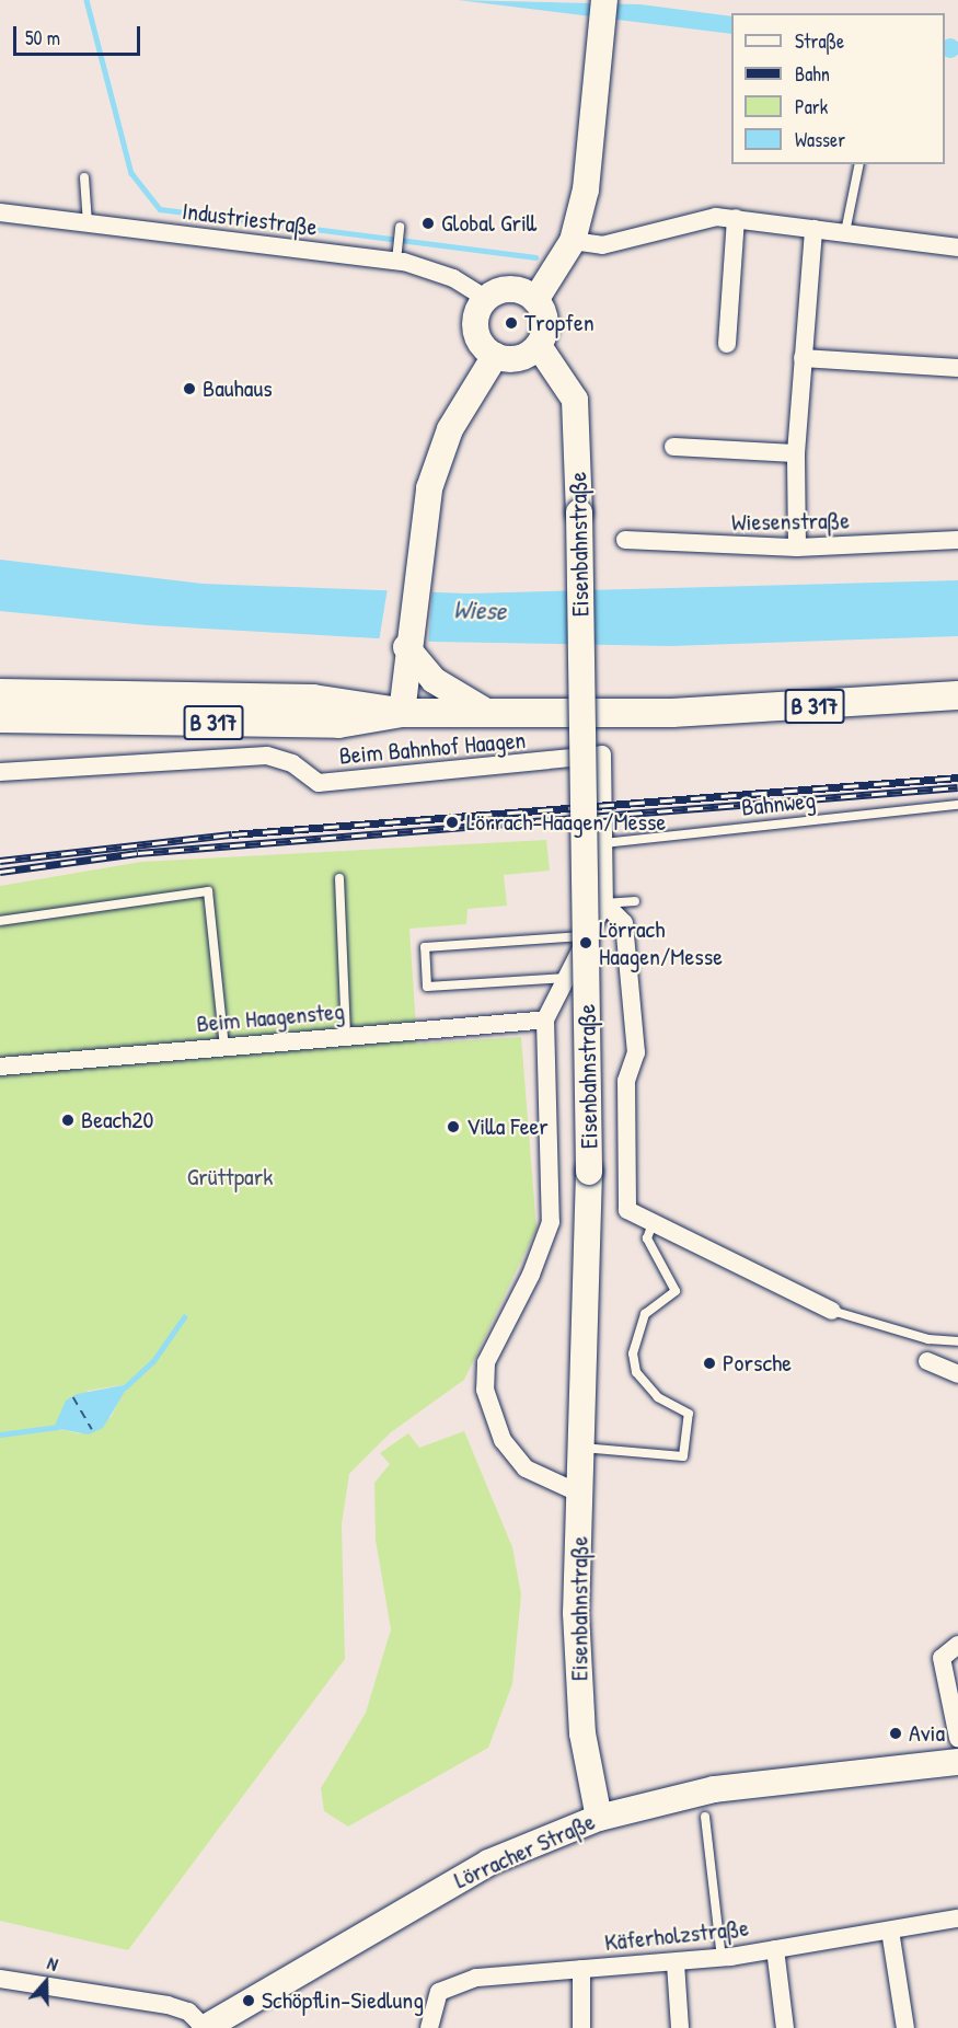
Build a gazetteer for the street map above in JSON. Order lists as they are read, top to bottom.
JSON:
{
  "streets": {
    "main road": ["B 317"],
    "street": [
      "Industriestraße",
      "Wiesenstraße",
      "Eisenbahnstraße",
      "Beim Bahnhof Haagen",
      "Beim Haagensteg",
      "Lörracher Straße",
      "Käferholzstraße"
    ],
    "lane": ["Bahnweg"]
  },
  "crossings": [
    ["Industriestraße", "Eisenbahnstraße"],
    ["Eisenbahnstraße", "Lörracher Straße"],
    ["Beim Bahnhof Haagen", "Bahnweg"]
  ],
  "water": ["Wiese"],
  "parks": ["Grüttpark"],
  "places": [
    "Global Grill",
    "Tropfen",
    "Bauhaus",
    "Lörrach-Haagen/Messe",
    "Lörrach Haagen/Messe",
    "Beach20",
    "Villa Feer",
    "Porsche",
    "Avia",
    "Schöpflin-Siedlung"
  ],
  "legend": [
    "Straße",
    "Bahn",
    "Park",
    "Wasser"
  ],
  "scale_bar": "50 m",
  "north": "top"
}
